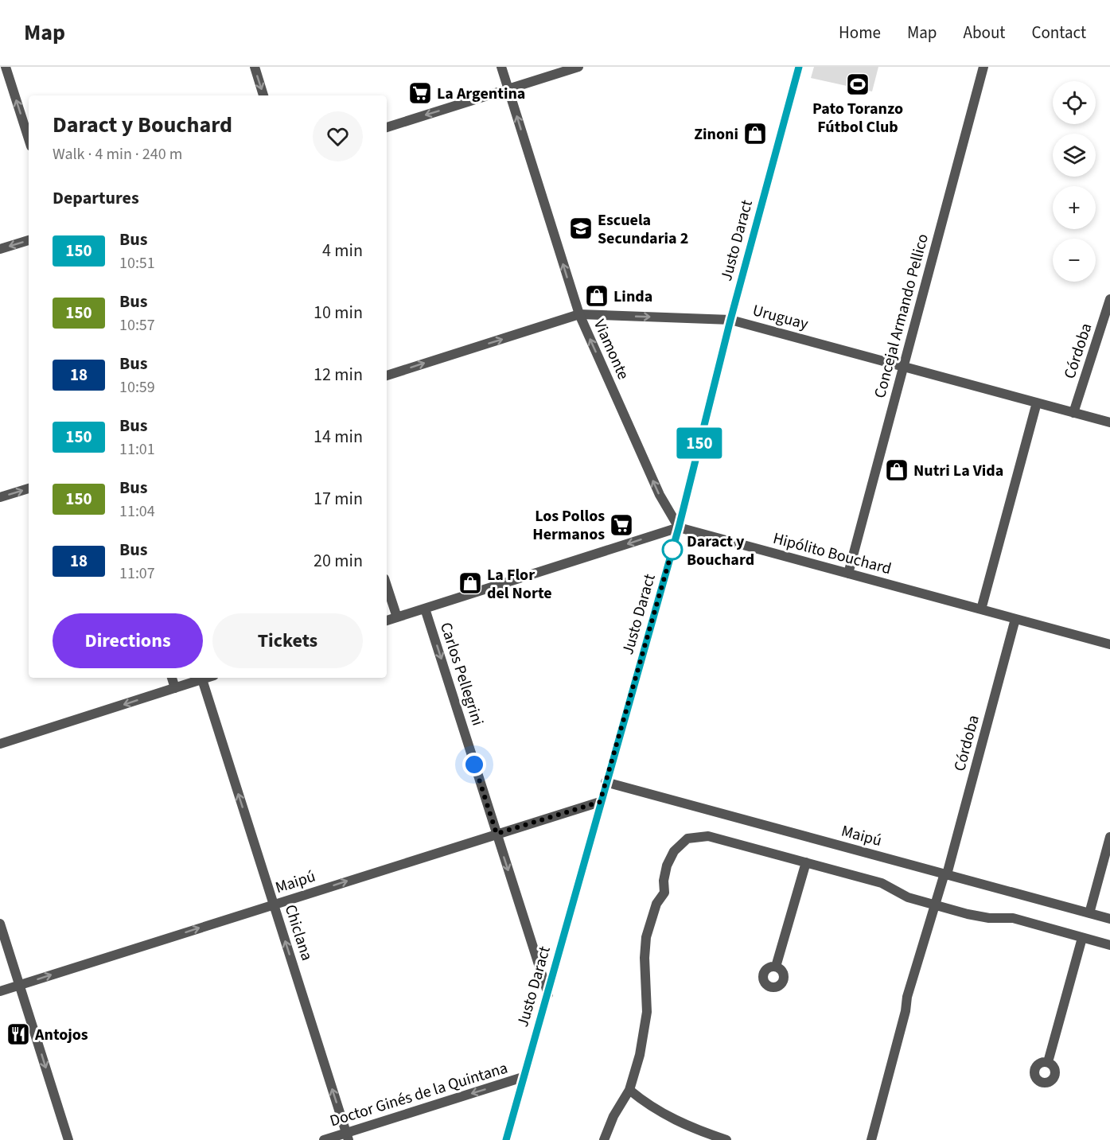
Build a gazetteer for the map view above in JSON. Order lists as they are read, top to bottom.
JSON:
{
  "streets": {
    "street": [
      "Justo Daract",
      "Concejal Armando Pellico",
      "Uruguay",
      "Viamonte",
      "Córdoba",
      "Hipólito Bouchard",
      "Carlos Pellegrini",
      "Maipú",
      "Chiclana",
      "Doctor Ginés de la Quintana"
    ]
  },
  "crossings": [
    ["Justo Daract", "Uruguay"],
    ["Justo Daract", "Viamonte"],
    ["Justo Daract", "Hipólito Bouchard"],
    ["Justo Daract", "Carlos Pellegrini"],
    ["Justo Daract", "Maipú"],
    ["Justo Daract", "Doctor Ginés de la Quintana"],
    ["Concejal Armando Pellico", "Uruguay"],
    ["Concejal Armando Pellico", "Hipólito Bouchard"],
    ["Uruguay", "Viamonte"],
    ["Uruguay", "Córdoba"],
    ["Viamonte", "Hipólito Bouchard"],
    ["Córdoba", "Hipólito Bouchard"],
    ["Córdoba", "Maipú"],
    ["Carlos Pellegrini", "Maipú"],
    ["Maipú", "Chiclana"],
    ["Chiclana", "Doctor Ginés de la Quintana"]
  ],
  "one_way": [
    "Uruguay",
    "Viamonte",
    "Carlos Pellegrini",
    "Maipú",
    "Chiclana",
    "Doctor Ginés de la Quintana"
  ],
  "places": {
    "sports": ["Pato Toranzo Fútbol Club"],
    "supermarket": ["La Argentina", "Los Pollos Hermanos"],
    "shop": [
      "Zinoni",
      "Linda",
      "Nutri La Vida",
      "La Flor del Norte"
    ],
    "school or university": ["Escuela Secundaria 2"],
    "other": ["Daract y Bouchard"],
    "restaurant": ["Antojos"]
  },
  "lines": ["bus line 150"],
  "page": {
    "header": "Map",
    "nav": [
      "Home",
      "Map",
      "About",
      "Contact"
    ],
    "on_map": "150",
    "map_buttons": ["+", "−"],
    "heading": [
      ["Daract y Bouchard", "Walk · 4 min · 240 m"],
      "Departures"
    ],
    "list": [
      {
        "mark": "150",
        "name": "Bus",
        "note": "10:51",
        "value": "4 min"
      },
      {
        "mark": "150",
        "name": "Bus",
        "note": "10:57",
        "value": "10 min"
      },
      {
        "mark": "18",
        "name": "Bus",
        "note": "10:59",
        "value": "12 min"
      },
      {
        "mark": "150",
        "name": "Bus",
        "note": "11:01",
        "value": "14 min"
      },
      {
        "mark": "150",
        "name": "Bus",
        "note": "11:04",
        "value": "17 min"
      },
      {
        "mark": "18",
        "name": "Bus",
        "note": "11:07",
        "value": "20 min"
      }
    ],
    "buttons": ["Directions", "Tickets"]
  }
}
